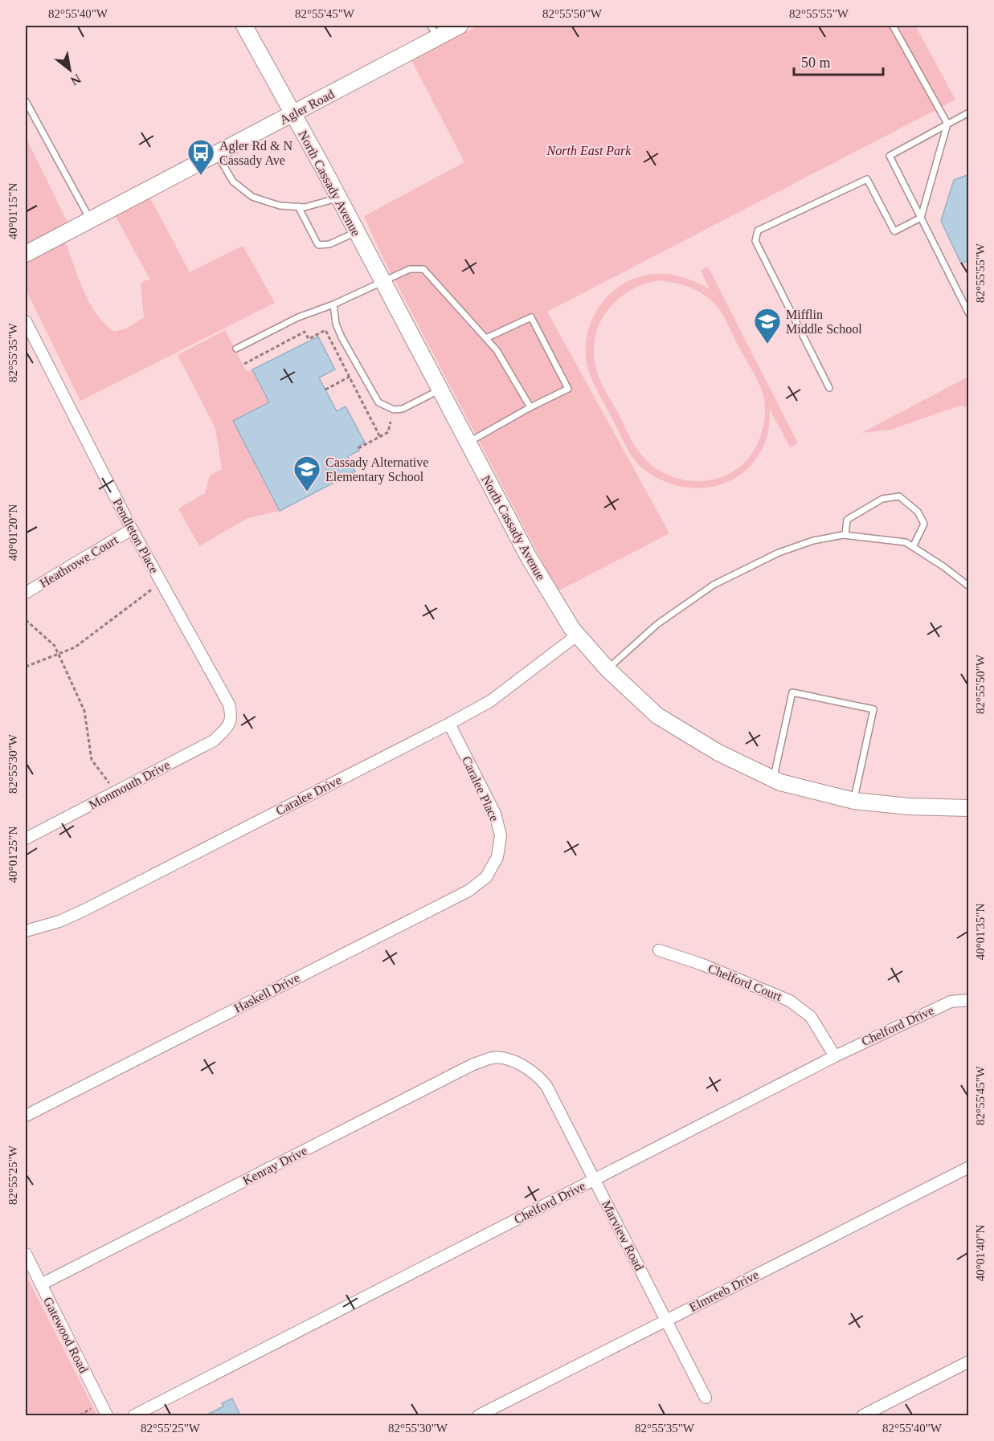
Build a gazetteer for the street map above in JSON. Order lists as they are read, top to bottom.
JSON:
{
  "streets": {
    "main road": ["Agler Road", "North Cassady Avenue"],
    "street": [
      "Pendleton Place",
      "Heathrowe Court",
      "Monmouth Drive",
      "Caralee Place",
      "Caralee Drive",
      "Chelford Court",
      "Haskell Drive",
      "Chelford Drive",
      "Kenray Drive",
      "Marview Road",
      "Elmreeb Drive",
      "Gatewood Road"
    ]
  },
  "crossings": [
    ["Agler Road", "North Cassady Avenue"],
    ["North Cassady Avenue", "Caralee Drive"],
    ["Pendleton Place", "Heathrowe Court"],
    ["Pendleton Place", "Monmouth Drive"],
    ["Caralee Place", "Caralee Drive"],
    ["Caralee Place", "Haskell Drive"],
    ["Chelford Court", "Chelford Drive"],
    ["Chelford Drive", "Marview Road"],
    ["Kenray Drive", "Marview Road"],
    ["Kenray Drive", "Gatewood Road"],
    ["Marview Road", "Elmreeb Drive"]
  ],
  "parks": ["North East Park"],
  "places": {
    "bus stop": ["Agler Rd & N Cassady Ave"],
    "school or university": ["Mifflin Middle School", "Cassady Alternative Elementary School"]
  },
  "scale_bar": "50 m",
  "north": "bottom right",
  "coordinates": [
    "82°55'40\"W",
    "82°55'45\"W",
    "82°55'50\"W",
    "82°55'55\"W",
    "40°01'15\"N",
    "82°55'35\"W",
    "40°01'20\"N",
    "82°55'30\"W",
    "40°01'25\"N",
    "40°01'35\"N",
    "82°55'25\"W",
    "40°01'40\"N"
  ]
}
